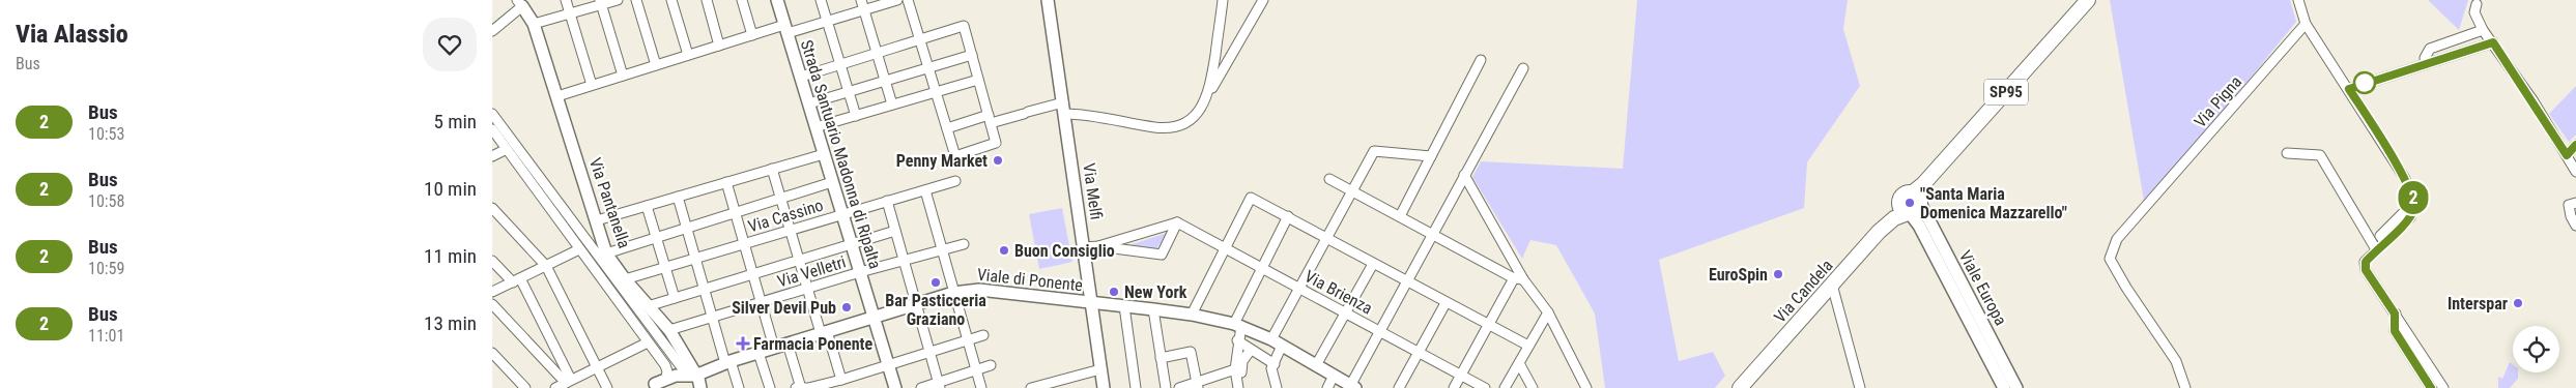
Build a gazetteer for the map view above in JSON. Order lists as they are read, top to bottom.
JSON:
{
  "streets": {
    "main road": ["SP95", "Via Candela"],
    "street": [
      "Via Pigna",
      "Strada Santuario Madonna di Ripalta",
      "Via Melfi",
      "Via Pantanella",
      "Via Cassino",
      "Via Velletri",
      "Viale di Ponente",
      "Viale Europa",
      "Via Brienza"
    ]
  },
  "crossings": [
    ["Strada Santuario Madonna di Ripalta", "Via Cassino"],
    ["Strada Santuario Madonna di Ripalta", "Via Velletri"],
    ["Strada Santuario Madonna di Ripalta", "Viale di Ponente"],
    ["Via Melfi", "Viale di Ponente"],
    ["Via Pantanella", "Via Cassino"],
    ["Via Pantanella", "Via Velletri"],
    ["Via Pantanella", "Viale di Ponente"],
    ["Viale Europa", "Via Candela"]
  ],
  "places": {
    "other": [
      "Penny Market",
      "\"Santa Maria Domenica Mazzarello\"",
      "Buon Consiglio",
      "EuroSpin",
      "Bar Pasticceria Graziano",
      "New York",
      "Interspar",
      "Silver Devil Pub"
    ],
    "health": ["Farmacia Ponente"]
  },
  "lines": ["bus line 2"],
  "page": {
    "heading": ["Via Alassio", "Bus"],
    "on_map": "2",
    "list": [
      {
        "mark": "2",
        "name": "Bus",
        "note": "10:53",
        "value": "5 min"
      },
      {
        "mark": "2",
        "name": "Bus",
        "note": "10:58",
        "value": "10 min"
      },
      {
        "mark": "2",
        "name": "Bus",
        "note": "10:59",
        "value": "11 min"
      },
      {
        "mark": "2",
        "name": "Bus",
        "note": "11:01",
        "value": "13 min"
      }
    ]
  }
}
